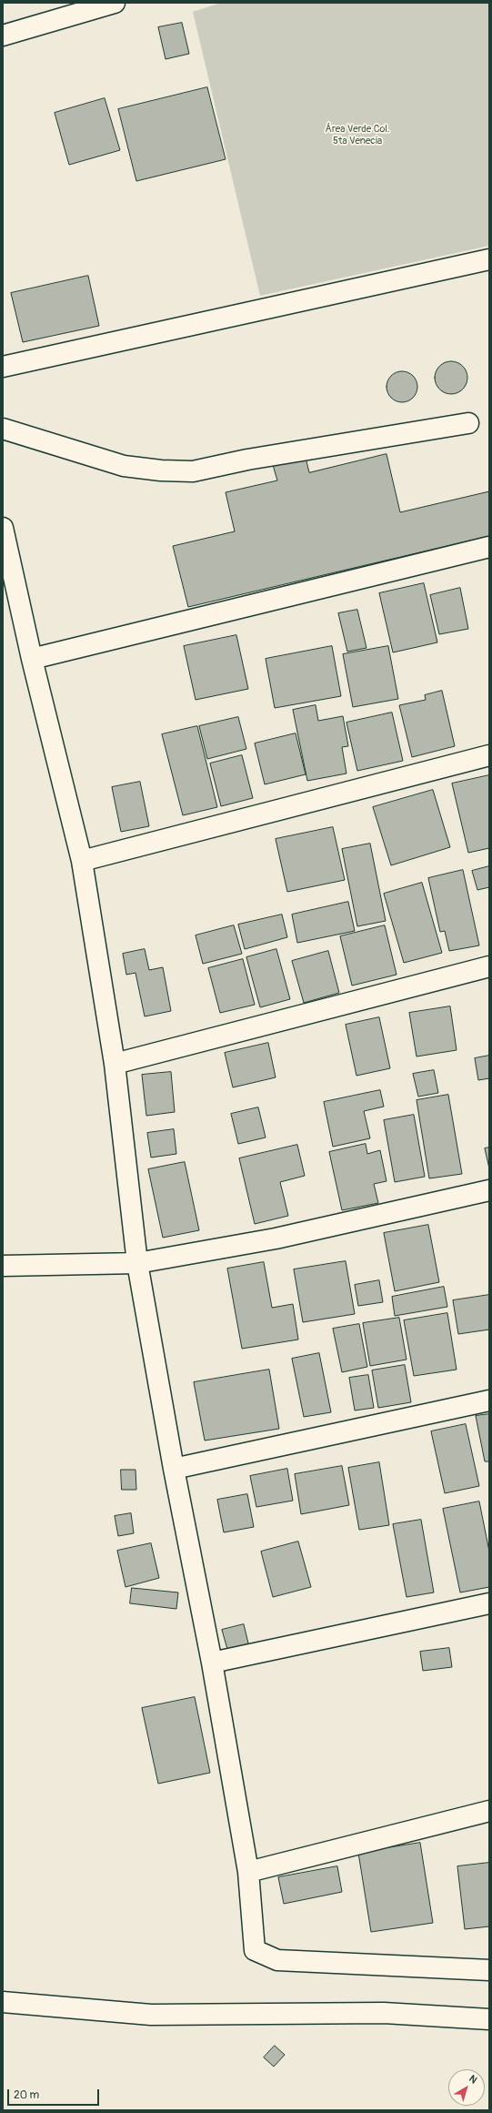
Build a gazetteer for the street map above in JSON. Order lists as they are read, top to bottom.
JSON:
{
  "parks": ["Área Verde Col. 5ta Venecia"],
  "scale_bar": "20 m",
  "north": "top right"
}
